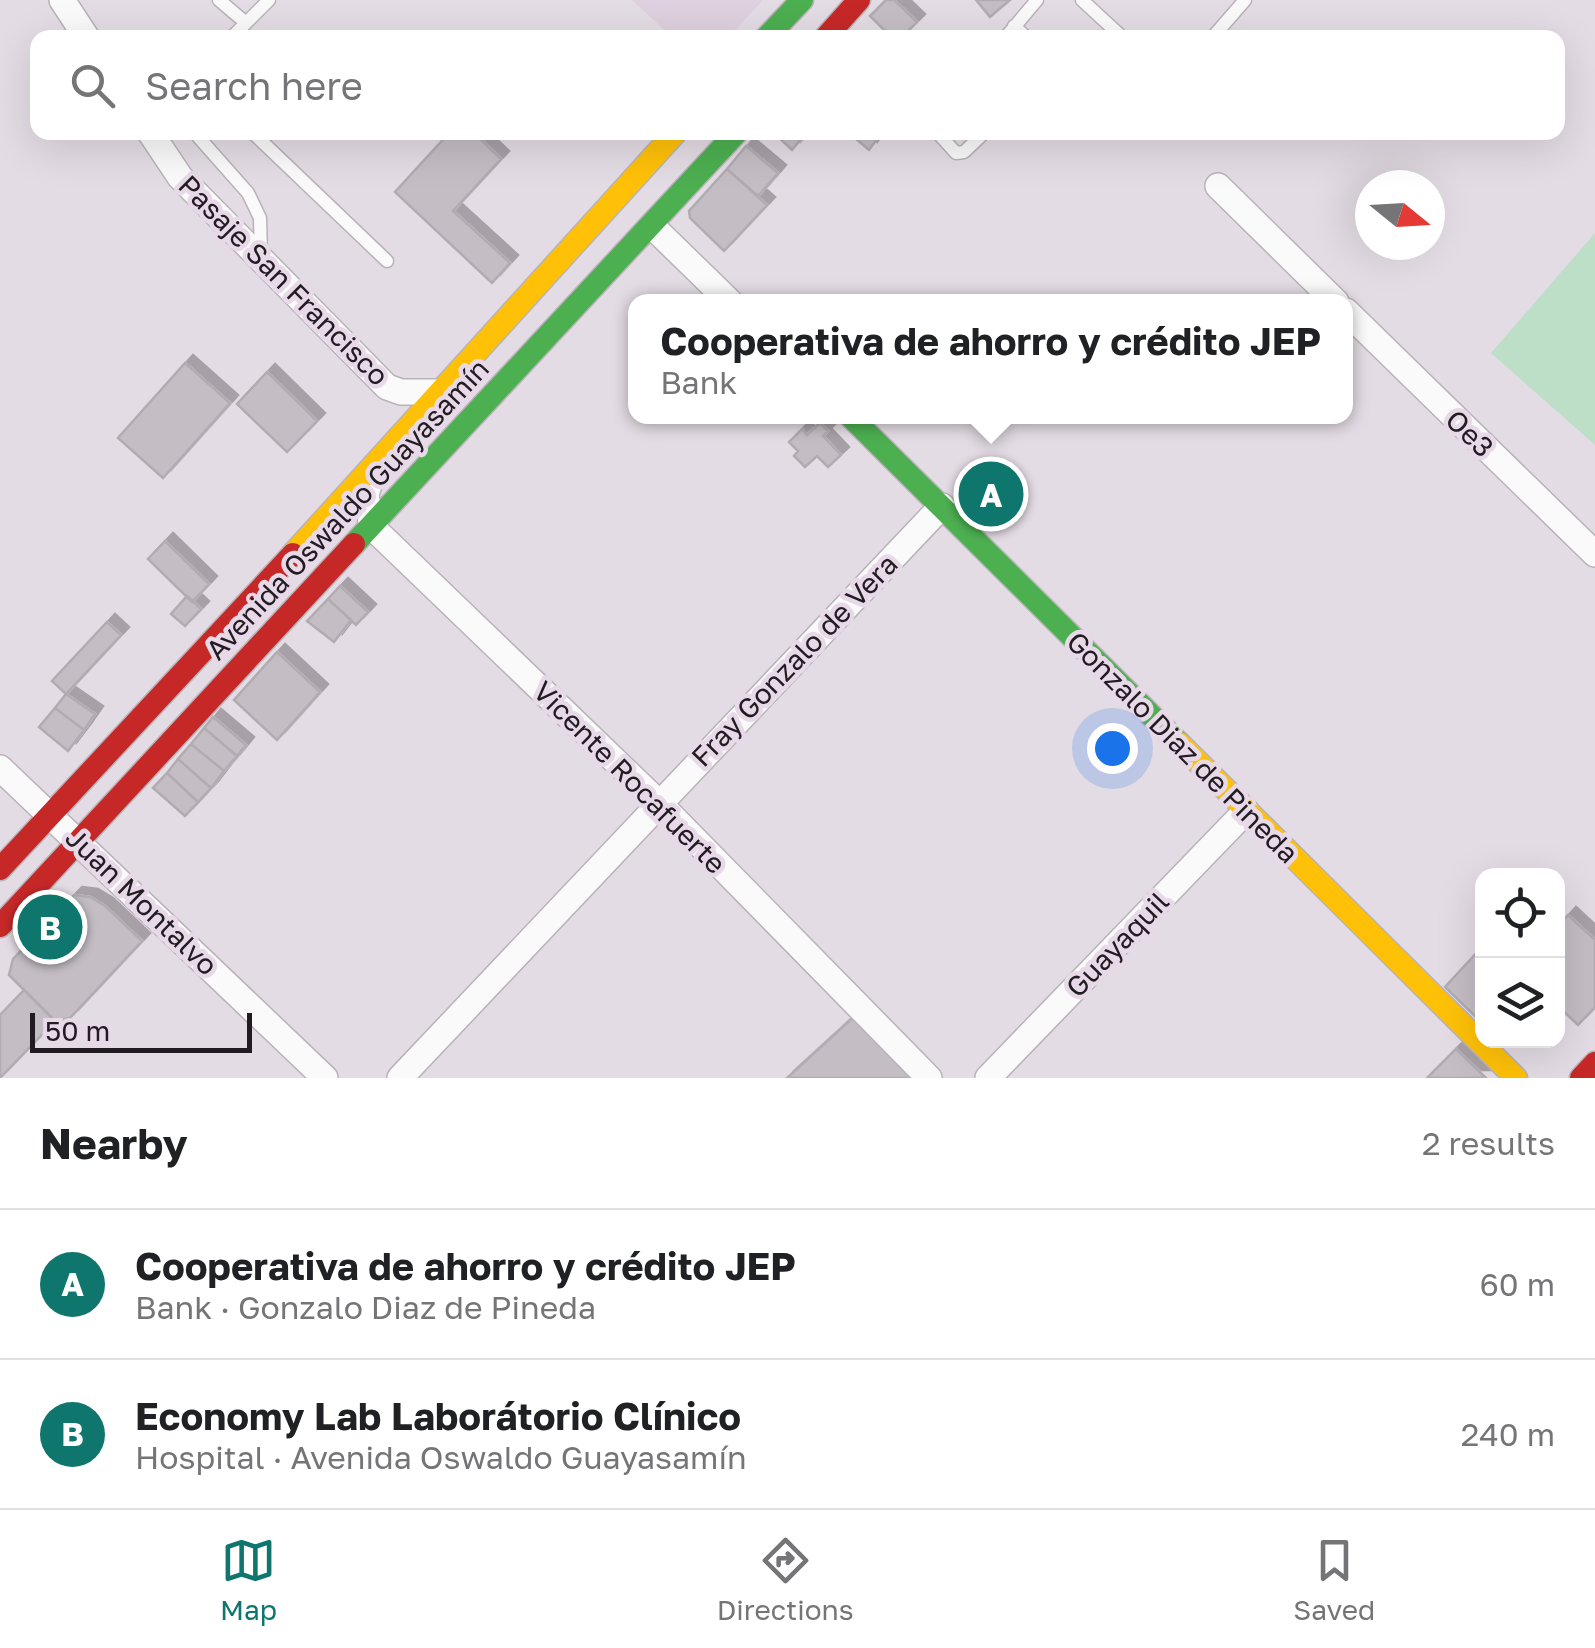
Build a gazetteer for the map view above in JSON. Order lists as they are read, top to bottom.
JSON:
{
  "streets": {
    "main road": ["Avenida Oswaldo Guayasamín", "Gonzalo Diaz de Pineda"],
    "street": [
      "Pasaje San Francisco",
      "Oe3",
      "Fray Gonzalo de Vera",
      "Vicente Rocafuerte",
      "Juan Montalvo",
      "Guayaquil"
    ]
  },
  "crossings": [
    ["Pasaje San Francisco", "Avenida Oswaldo Guayasamín"],
    ["Avenida Oswaldo Guayasamín", "Vicente Rocafuerte"],
    ["Avenida Oswaldo Guayasamín", "Juan Montalvo"],
    ["Fray Gonzalo de Vera", "Gonzalo Diaz de Pineda"],
    ["Fray Gonzalo de Vera", "Vicente Rocafuerte"],
    ["Gonzalo Diaz de Pineda", "Guayaquil"]
  ],
  "scale_bar": "50 m",
  "north": "right",
  "page": {
    "search": "Search here",
    "popup": ["Cooperativa de ahorro y crédito JEP", "Bank"],
    "pins": ["A", "B"],
    "scale": "50 m",
    "heading": ["Nearby", "2 results"],
    "list": [
      {
        "mark": "A",
        "name": "Cooperativa de ahorro y crédito JEP",
        "note": "Bank · Gonzalo Diaz de Pineda",
        "value": "60 m"
      },
      {
        "mark": "B",
        "name": "Economy Lab Laborátorio Clínico",
        "note": "Hospital · Avenida Oswaldo Guayasamín",
        "value": "240 m"
      }
    ],
    "nav": ["Map", "Directions", "Saved"]
  }
}
